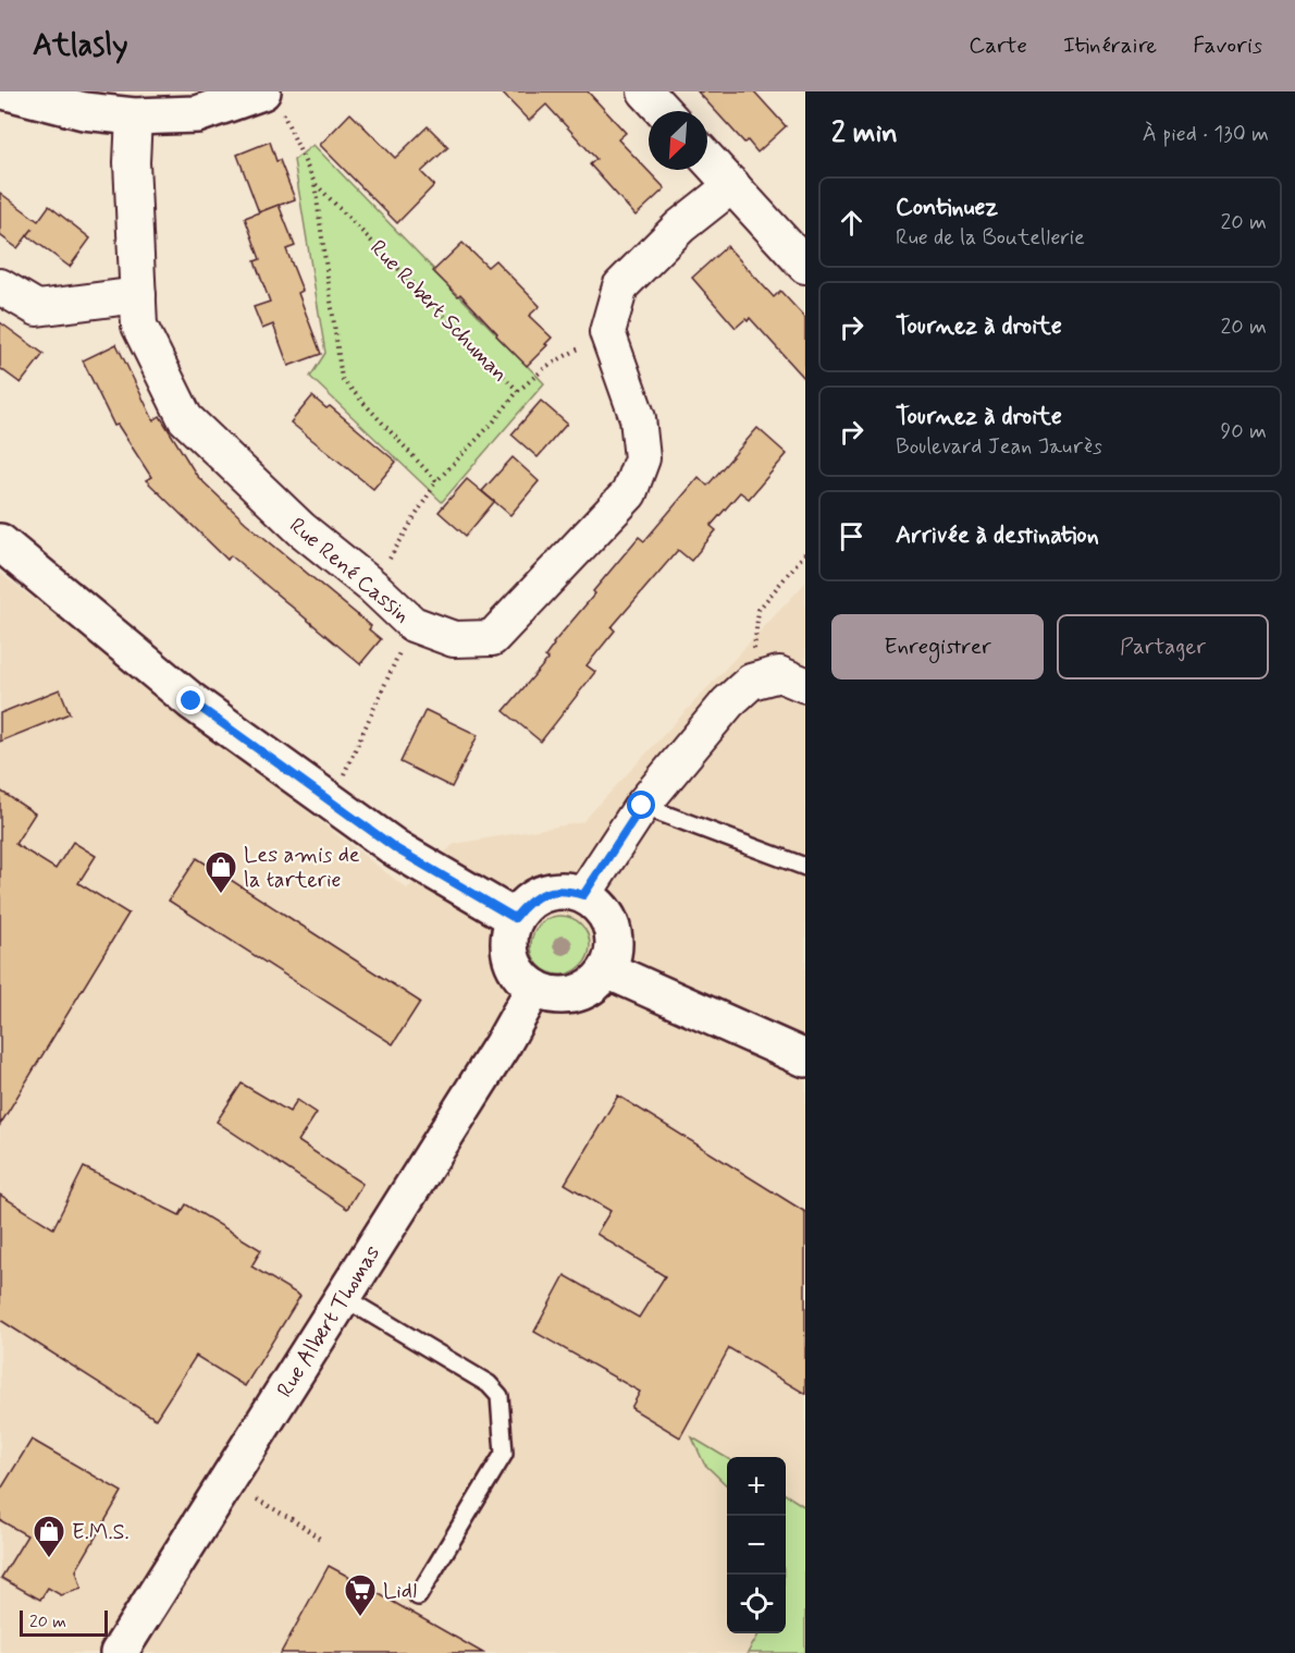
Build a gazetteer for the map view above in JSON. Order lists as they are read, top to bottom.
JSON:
{
  "streets": {
    "main road": ["Rue Albert Thomas"],
    "street": ["Rue René Cassin"],
    "path": ["Rue Robert Schuman"]
  },
  "places": {
    "shop": ["Les amis de la tarterie", "E.M.S."],
    "supermarket": ["Lidl"]
  },
  "scale_bar": "20 m",
  "north": "bottom left",
  "page": {
    "header": "Atlasly",
    "nav": ["Carte", "Itinéraire", "Favoris"],
    "heading": ["2 min", "À pied · 130 m"],
    "list": [
      ["Continuez", "Rue de la Boutellerie", "20 m"],
      ["Tournez à droite", "20 m"],
      ["Tournez à droite", "Boulevard Jean Jaurès", "90 m"],
      "Arrivée à destination"
    ],
    "buttons": ["Enregistrer", "Partager"],
    "map_buttons": ["+", "−"],
    "scale": "20 m"
  }
}
